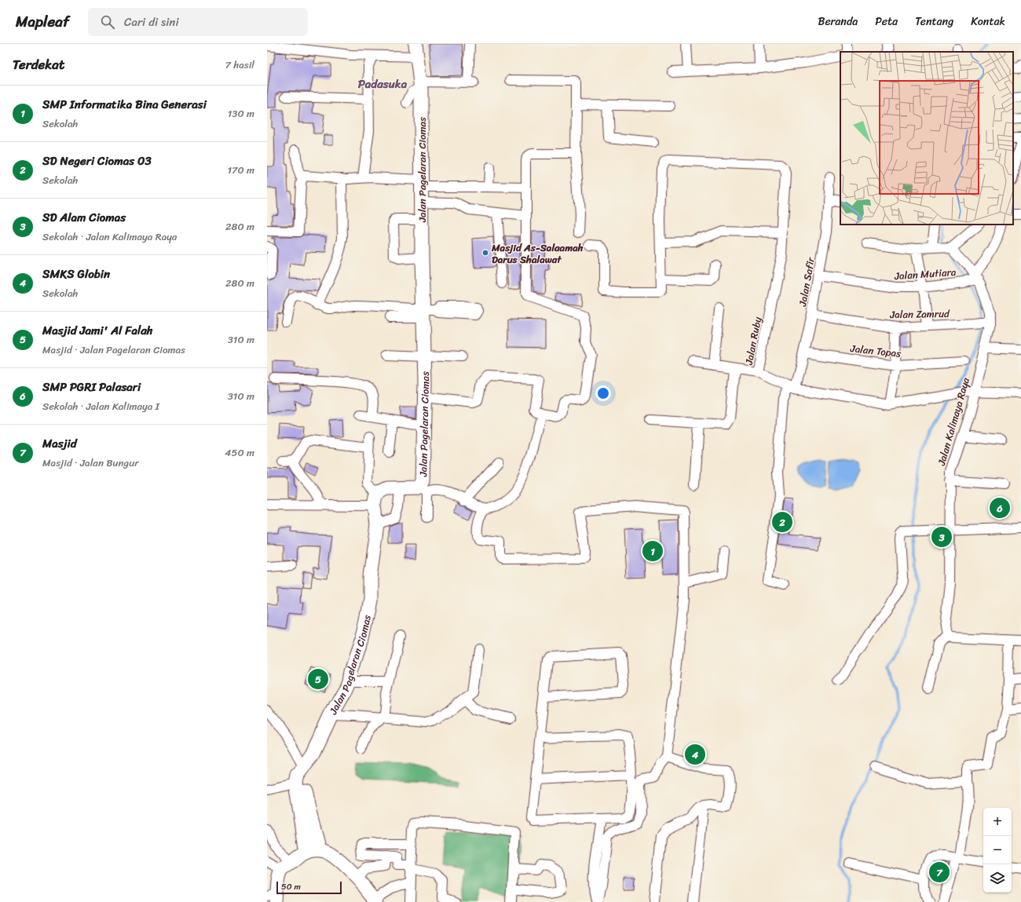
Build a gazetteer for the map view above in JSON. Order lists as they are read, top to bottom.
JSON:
{
  "streets": {
    "main road": ["Jalan Pagelaran Ciomas"],
    "street": [
      "Jalan Mutiara",
      "Jalan Safir",
      "Jalan Zamrud",
      "Jalan Ruby",
      "Jalan Topas",
      "Jalan Kalimaya Raya"
    ]
  },
  "crossings": [
    ["Jalan Mutiara", "Jalan Safir"],
    ["Jalan Mutiara", "Jalan Kalimaya Raya"],
    ["Jalan Safir", "Jalan Zamrud"],
    ["Jalan Safir", "Jalan Ruby"],
    ["Jalan Safir", "Jalan Topas"],
    ["Jalan Zamrud", "Jalan Kalimaya Raya"],
    ["Jalan Ruby", "Jalan Kalimaya Raya"]
  ],
  "districts": ["Padasuka"],
  "places": ["Masjid As-Salaamah Darus Shalawat"],
  "scale_bar": "50 m",
  "page": {
    "header": "Mapleaf",
    "search": "Cari di sini",
    "nav": [
      "Beranda",
      "Peta",
      "Tentang",
      "Kontak"
    ],
    "heading": ["Terdekat", "7 hasil"],
    "list": [
      {
        "mark": "1",
        "name": "SMP Informatika Bina Generasi",
        "note": "Sekolah",
        "value": "130 m"
      },
      {
        "mark": "2",
        "name": "SD Negeri Ciomas 03",
        "note": "Sekolah",
        "value": "170 m"
      },
      {
        "mark": "3",
        "name": "SD Alam Ciomas",
        "note": "Sekolah · Jalan Kalimaya Raya",
        "value": "280 m"
      },
      {
        "mark": "4",
        "name": "SMKS Globin",
        "note": "Sekolah",
        "value": "280 m"
      },
      {
        "mark": "5",
        "name": "Masjid Jami' Al Falah",
        "note": "Masjid · Jalan Pagelaran Ciomas",
        "value": "310 m"
      },
      {
        "mark": "6",
        "name": "SMP PGRI Palasari",
        "note": "Sekolah · Jalan Kalimaya I",
        "value": "310 m"
      },
      {
        "mark": "7",
        "name": "Masjid",
        "note": "Masjid · Jalan Bungur",
        "value": "450 m"
      }
    ],
    "pins": [
      "6",
      "2",
      "3",
      "1",
      "5",
      "4",
      "7"
    ],
    "map_buttons": ["+", "−"],
    "scale": "50 m"
  }
}
